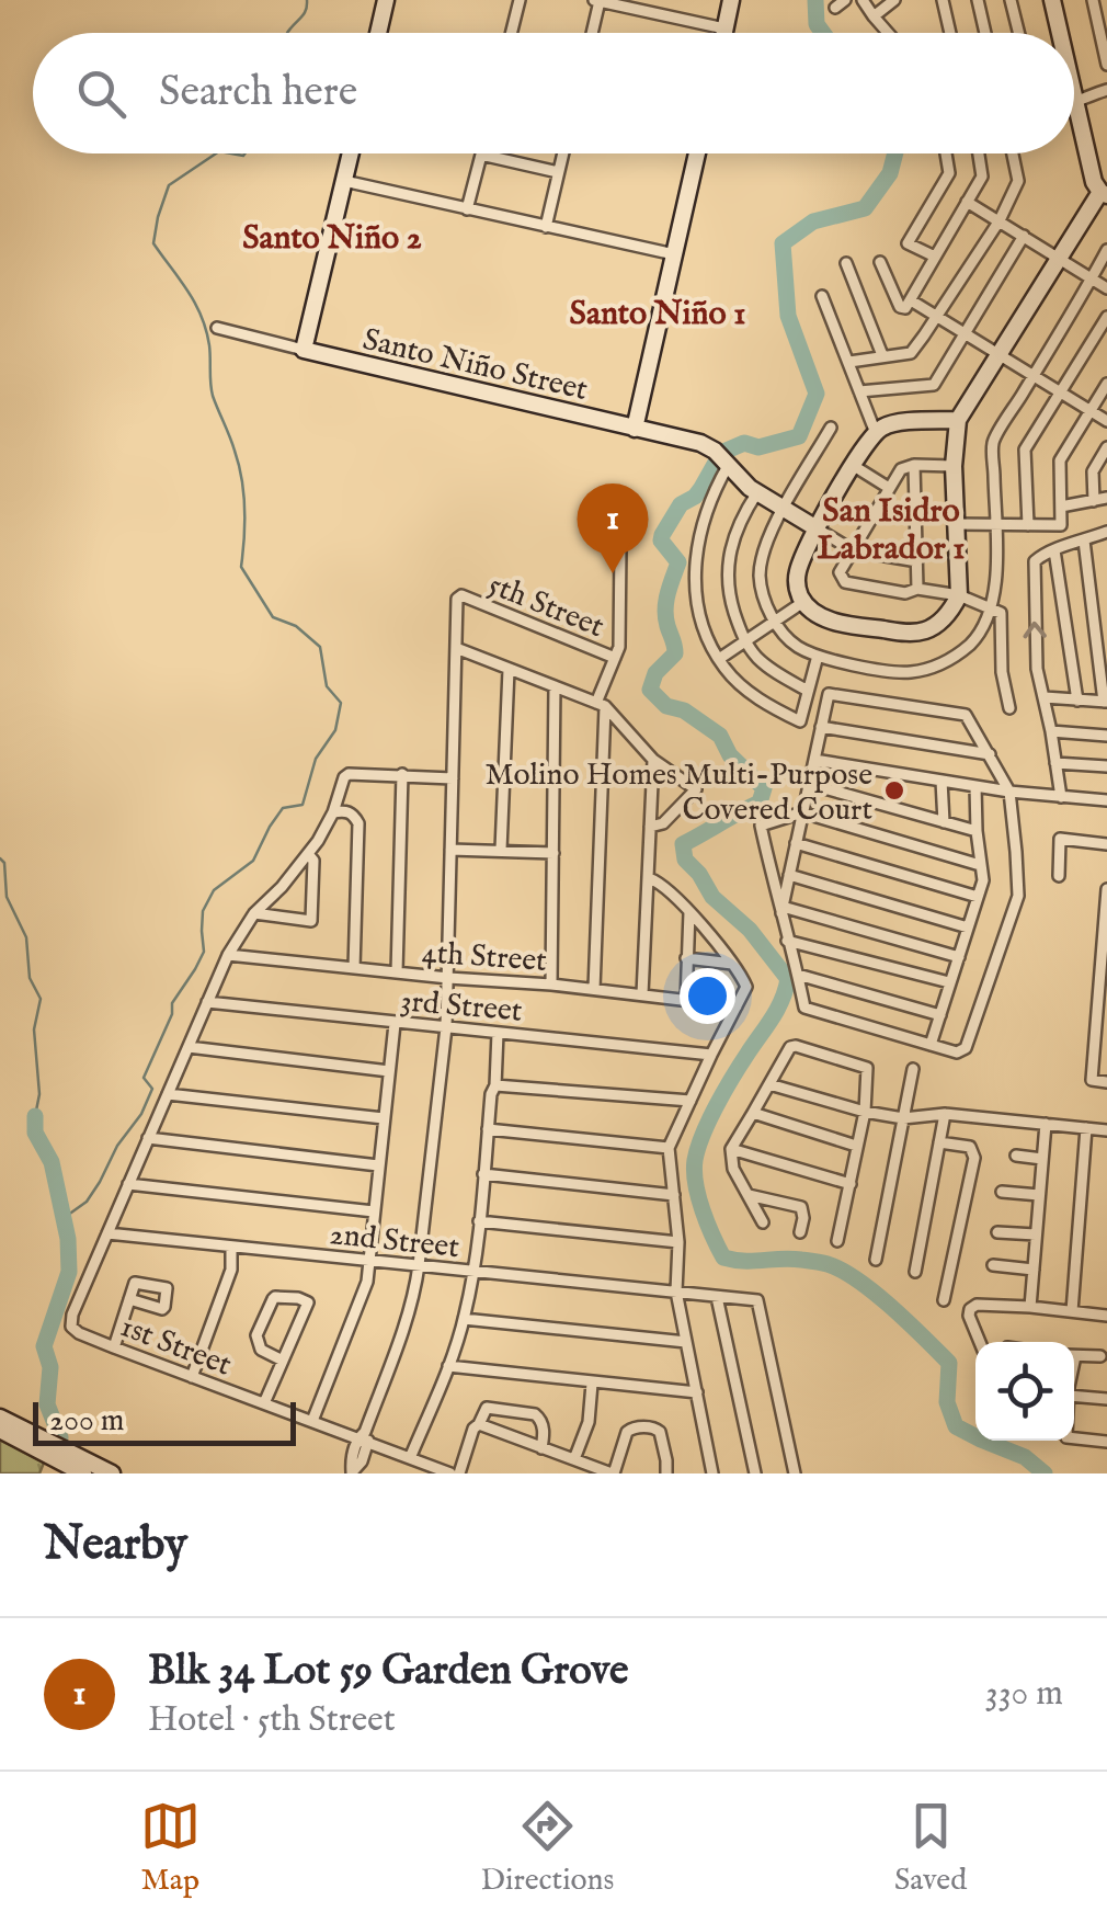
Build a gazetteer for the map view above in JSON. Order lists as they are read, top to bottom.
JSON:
{
  "streets": {
    "street": [
      "Santo Niño Street",
      "5th Street",
      "4th Street",
      "3rd Street",
      "2nd Street",
      "1st Street"
    ]
  },
  "crossings": [
    ["2nd Street", "1st Street"]
  ],
  "districts": ["Santo Niño 2", "Santo Niño 1", "San Isidro Labrador 1"],
  "places": ["Molino Homes Multi-Purpose Covered Court"],
  "scale_bar": "200 m",
  "page": {
    "search": "Search here",
    "pins": "1",
    "scale": "200 m",
    "heading": "Nearby",
    "list": [
      {
        "mark": "1",
        "name": "Blk 34 Lot 59 Garden Grove",
        "note": "Hotel · 5th Street",
        "value": "330 m"
      }
    ],
    "nav": ["Map", "Directions", "Saved"]
  }
}
